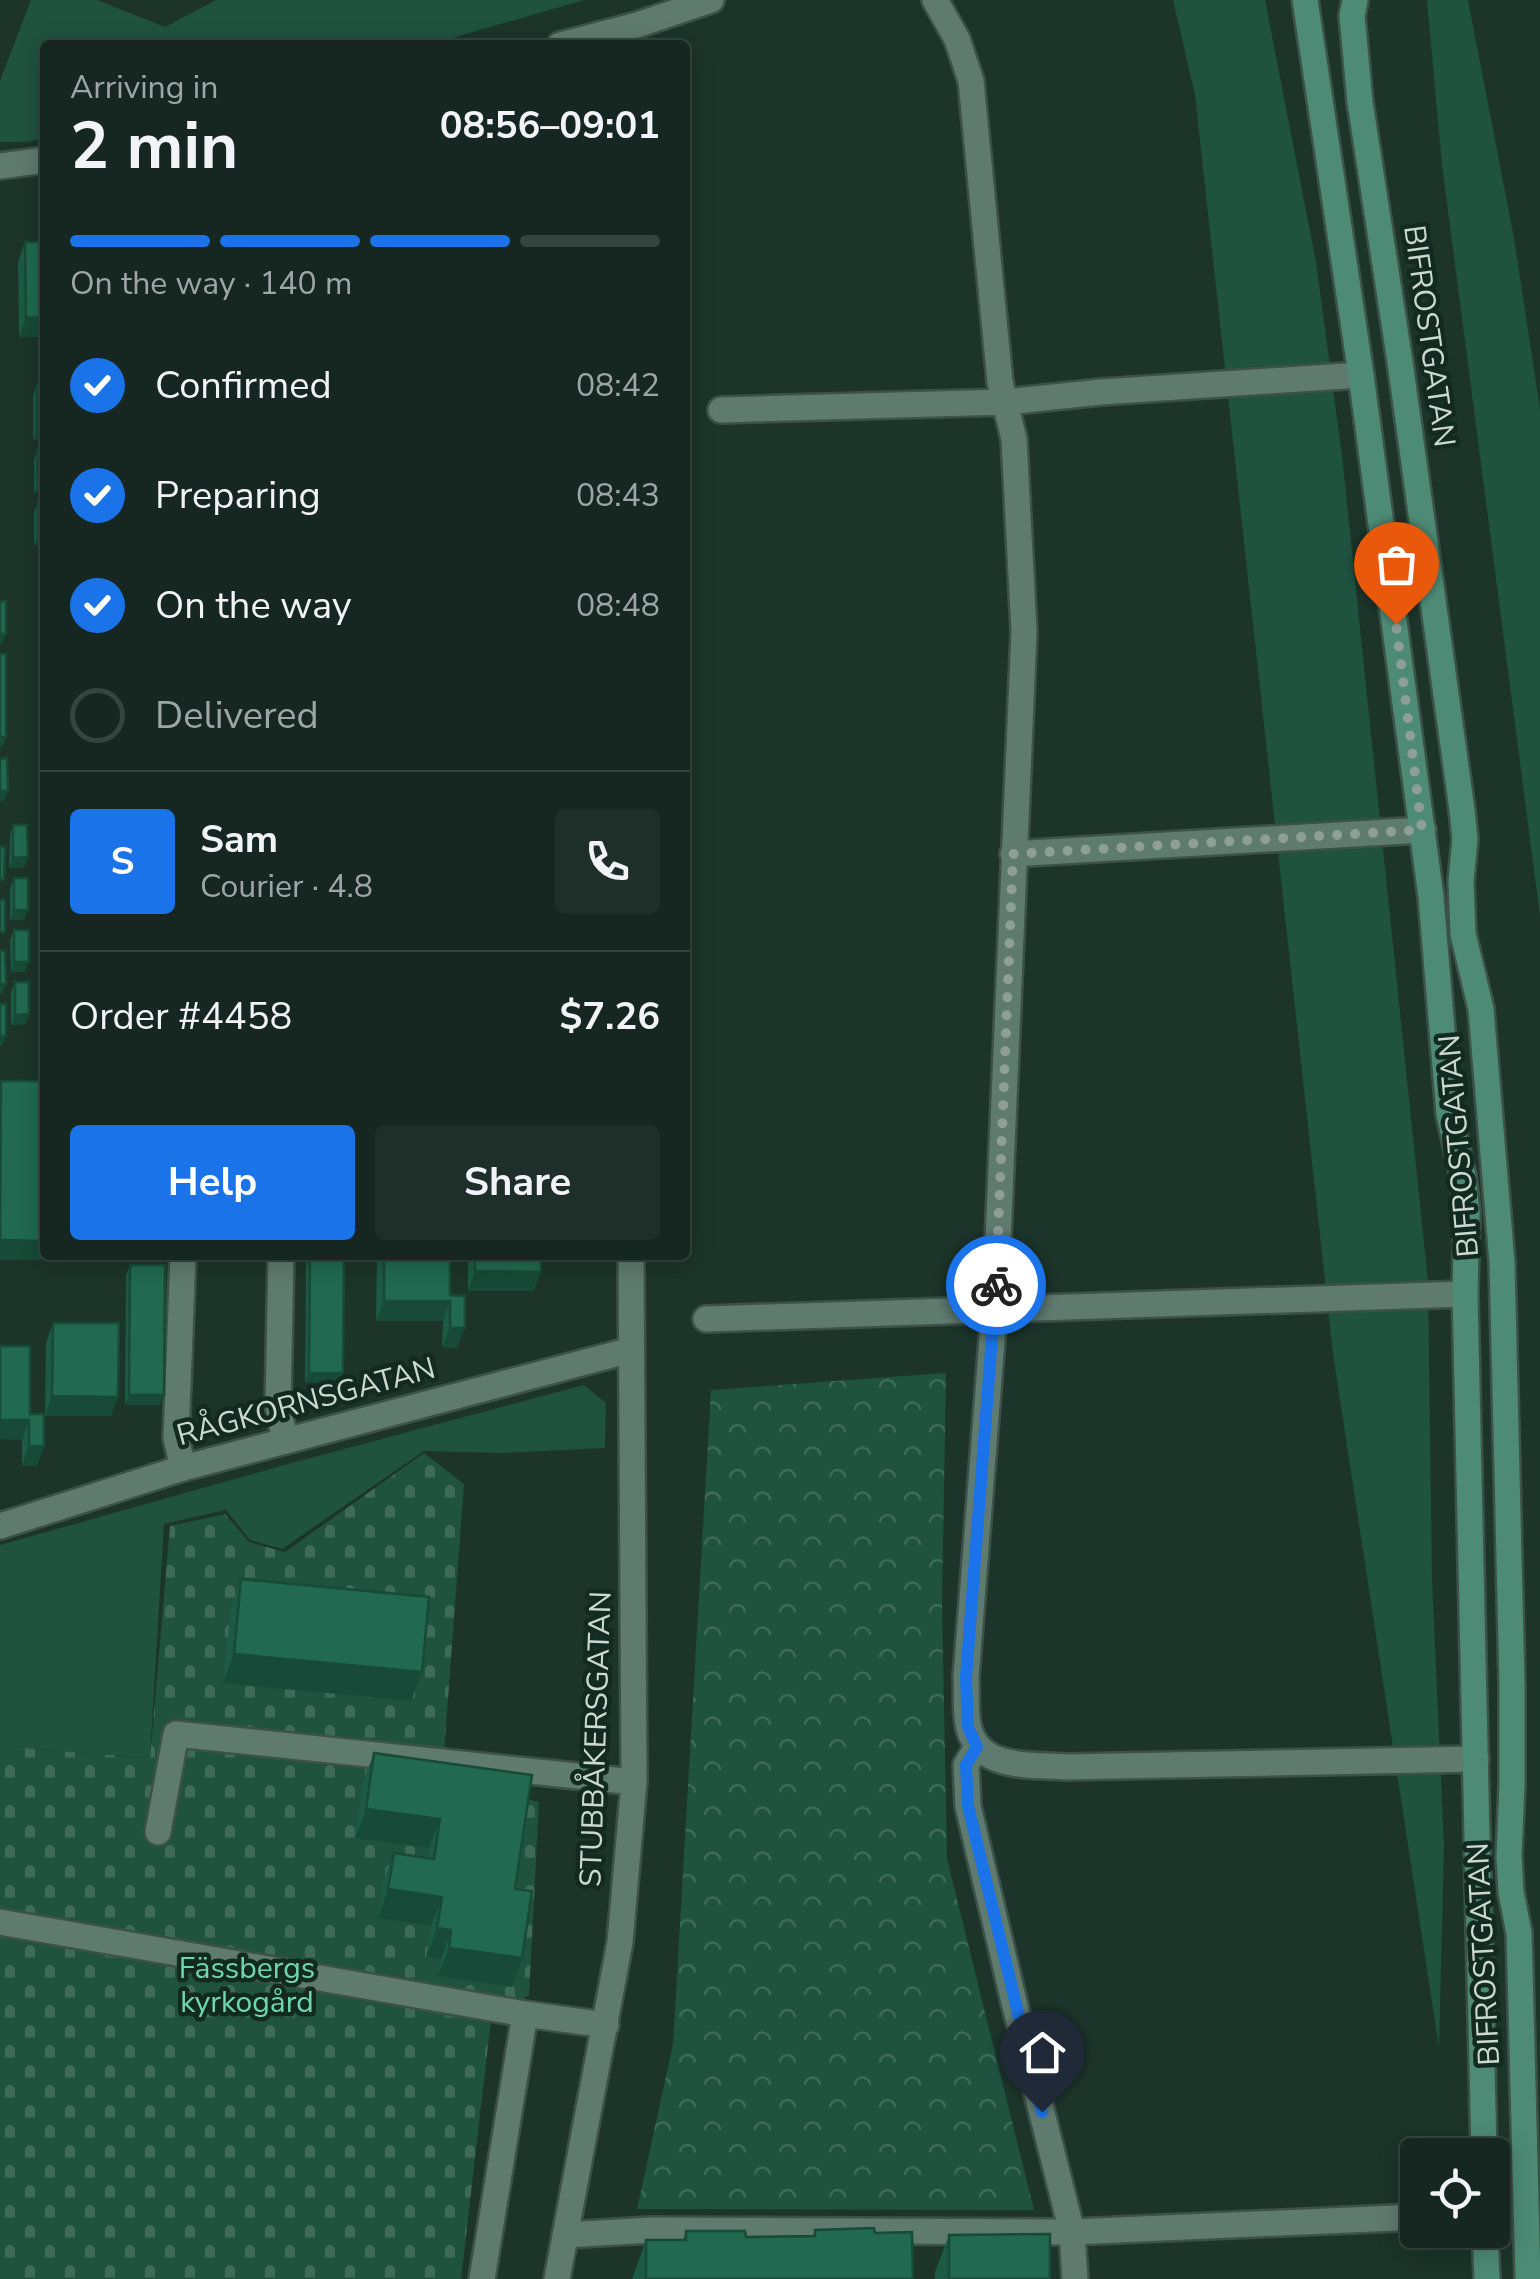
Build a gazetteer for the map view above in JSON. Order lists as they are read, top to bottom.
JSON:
{
  "streets": {
    "main road": ["BIFROSTGATAN"],
    "street": ["RÅGKORNSGATAN", "STUBBÅKERSGATAN"]
  },
  "crossings": [
    ["RÅGKORNSGATAN", "STUBBÅKERSGATAN"]
  ],
  "parks": ["Fässbergs kyrkogård"],
  "page": {
    "heading": ["2 min", "Arriving in", "08:56–09:01"],
    "panel": [
      "Sam",
      "Courier · 4.8",
      "Order #4458",
      "$7.26"
    ],
    "bar": "On the way · 140 m",
    "list": [
      ["Confirmed", "08:42"],
      ["Preparing", "08:43"],
      ["On the way", "08:48"],
      "Delivered"
    ],
    "round": "S",
    "buttons": ["Help", "Share"]
  }
}
